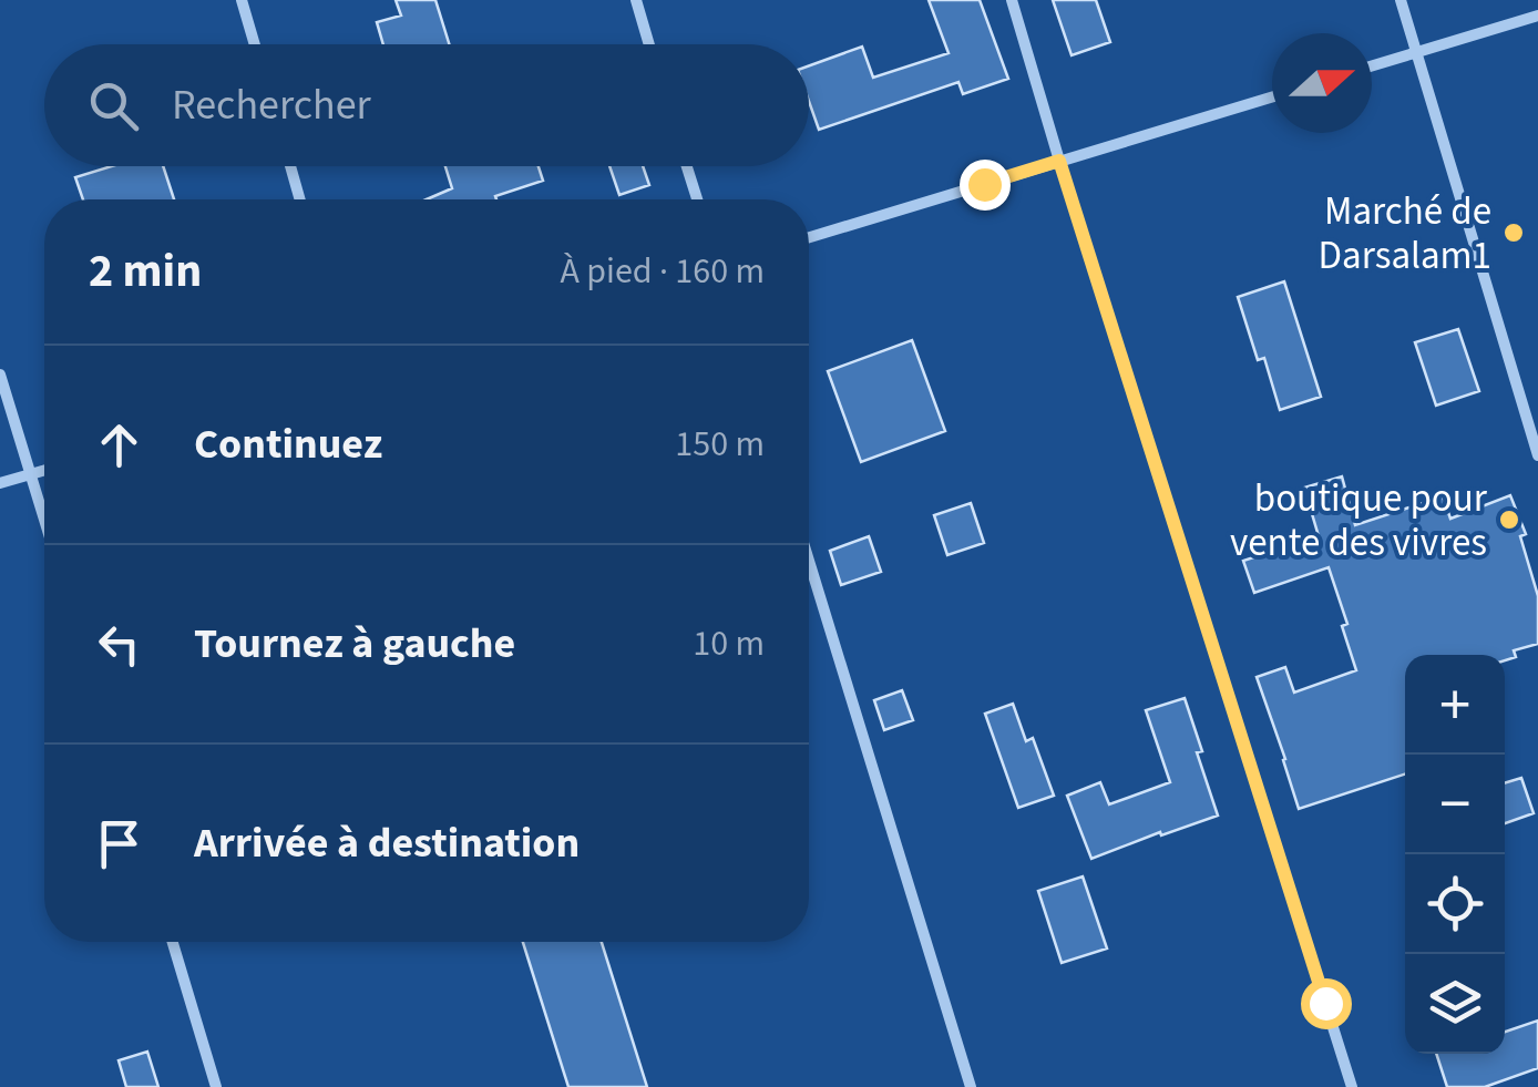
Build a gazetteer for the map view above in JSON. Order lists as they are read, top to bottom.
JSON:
{
  "places": ["Marché de Darsalam1", "boutique pour vente des vivres"],
  "north": "right",
  "page": {
    "search": "Rechercher",
    "heading": ["2 min", "À pied · 160 m"],
    "list": [
      ["Continuez", "150 m"],
      ["Tournez à gauche", "10 m"],
      "Arrivée à destination"
    ],
    "map_buttons": ["+", "−"]
  }
}
